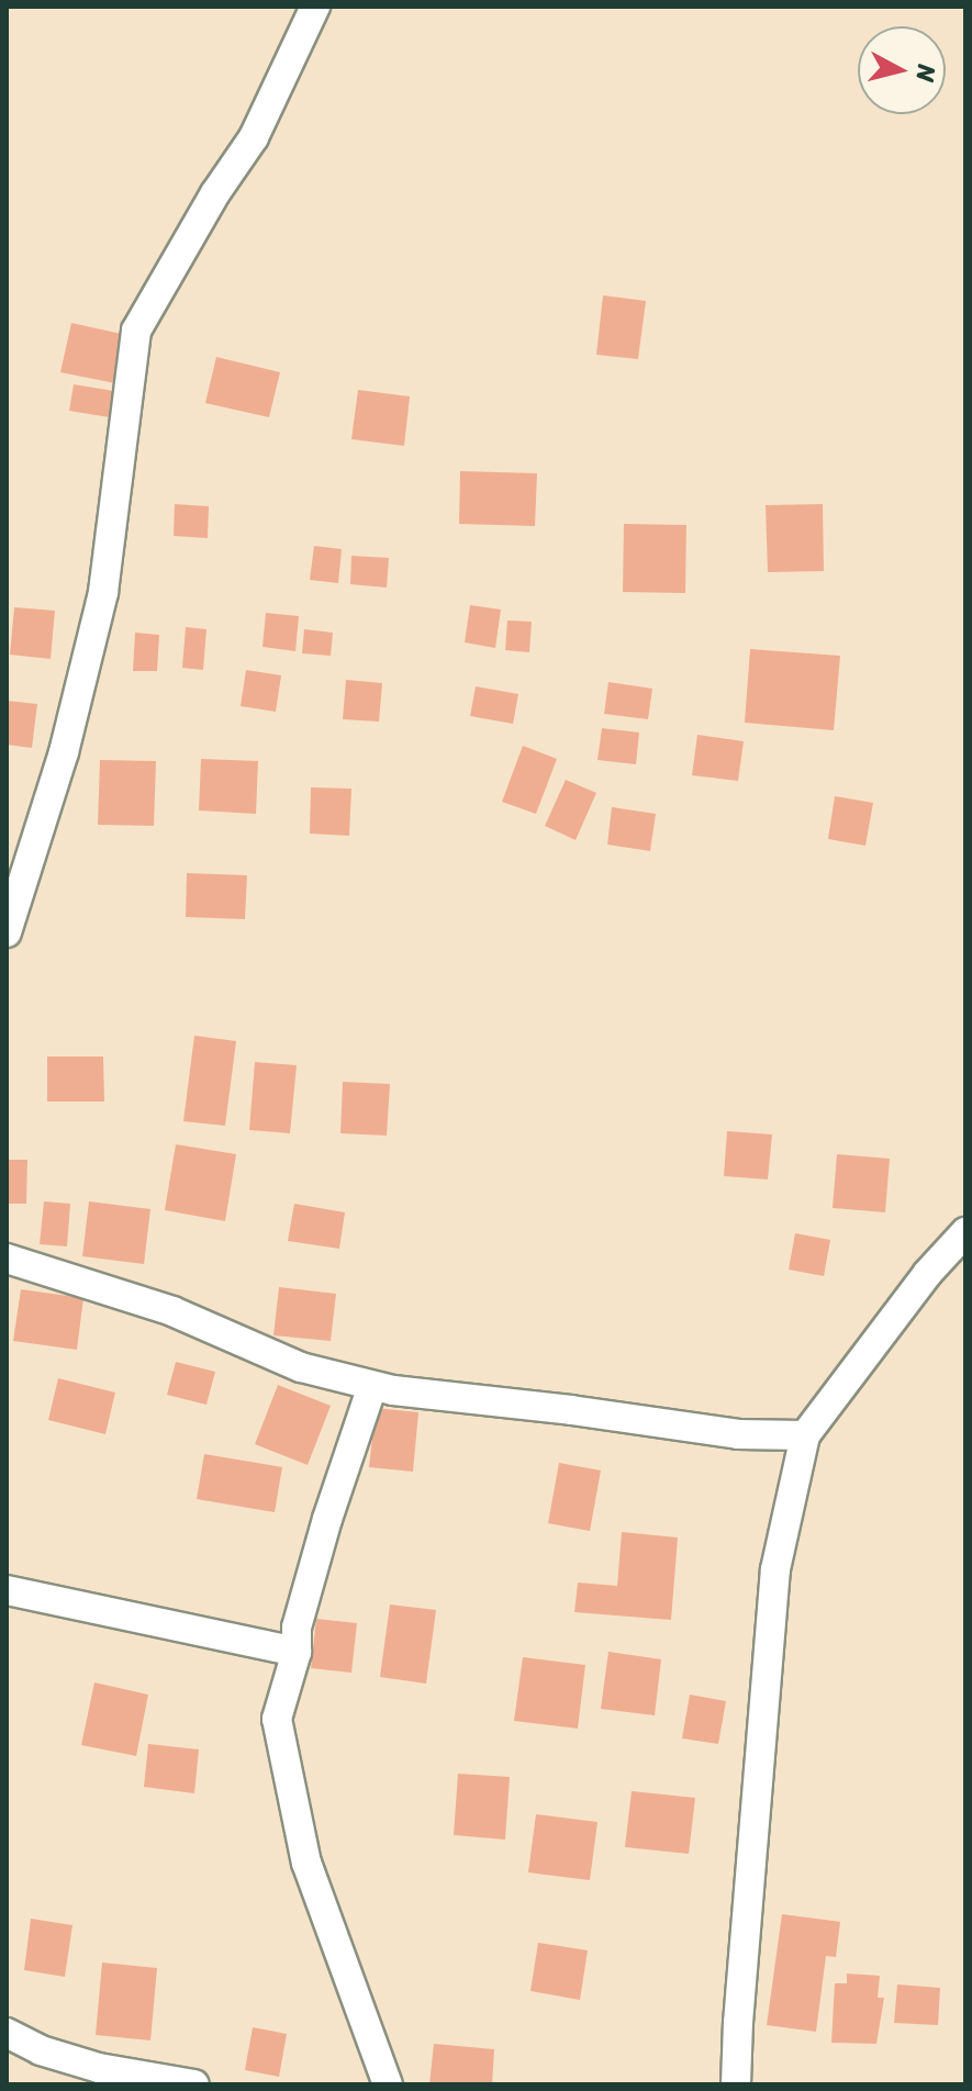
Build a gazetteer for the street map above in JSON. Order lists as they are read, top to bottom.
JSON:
{
  "north": "right"
}
